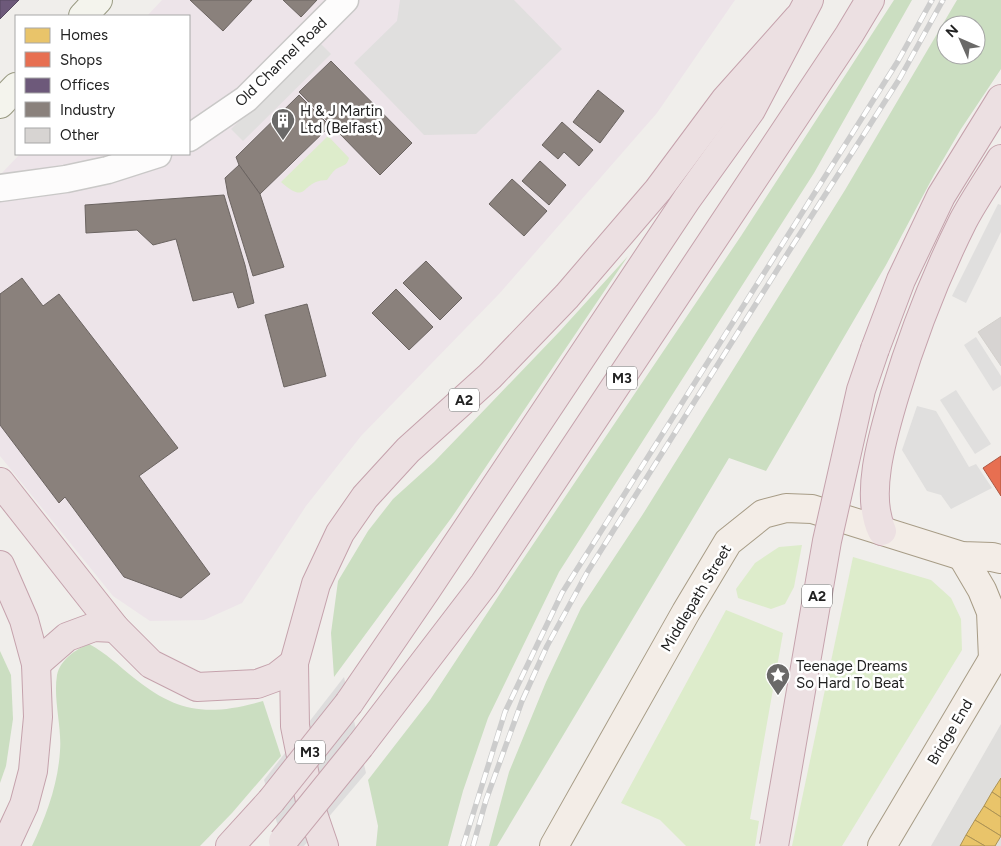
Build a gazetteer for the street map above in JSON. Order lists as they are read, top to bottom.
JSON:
{
  "streets": {
    "highway": ["M3", "A2"],
    "main road": ["Middlepath Street", "Bridge End"],
    "street": ["Old Channel Road"]
  },
  "crossings": [
    ["M3", "A2"],
    ["Middlepath Street", "Bridge End"]
  ],
  "places": {
    "building": ["H & J Martin Ltd (Belfast)"],
    "place": ["Teenage Dreams So Hard To Beat"]
  },
  "legend": [
    "Homes",
    "Shops",
    "Offices",
    "Industry",
    "Other"
  ],
  "north": "top left"
}
